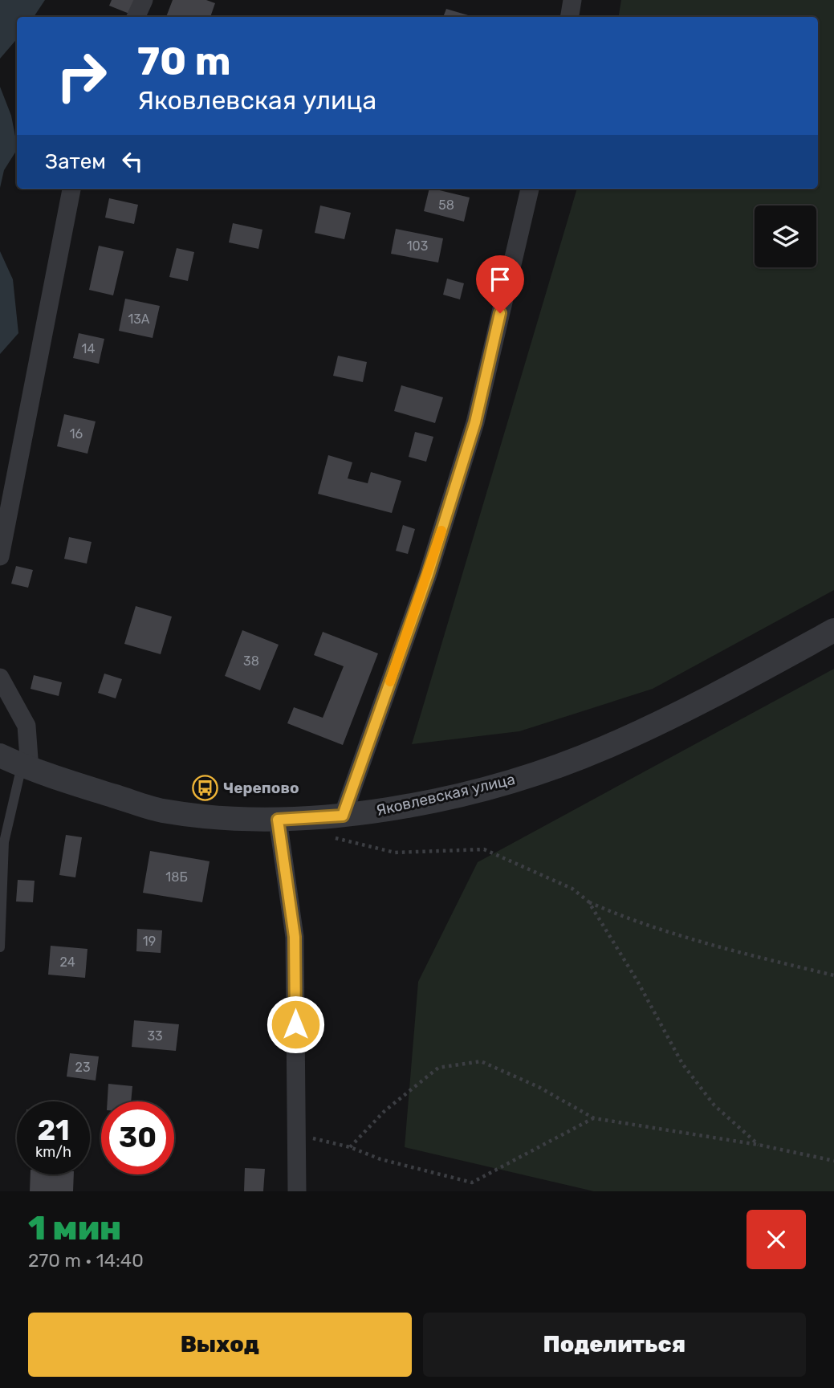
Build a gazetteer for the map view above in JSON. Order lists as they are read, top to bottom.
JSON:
{
  "streets": {
    "street": ["Яковлевская улица"]
  },
  "places": {
    "bus stop": ["Черепово"]
  },
  "house_numbers": [
    "58",
    "103",
    "13А",
    "14",
    "16",
    "38",
    "18Б",
    "19",
    "24",
    "33",
    "23"
  ],
  "page": {
    "turn": ["70 m", "Яковлевская улица"],
    "then": "Затем",
    "speed": "21 km/h",
    "limit": "30",
    "heading": ["1 мин", "270 m · 14:40"],
    "buttons": ["Выход", "Поделиться"]
  }
}
